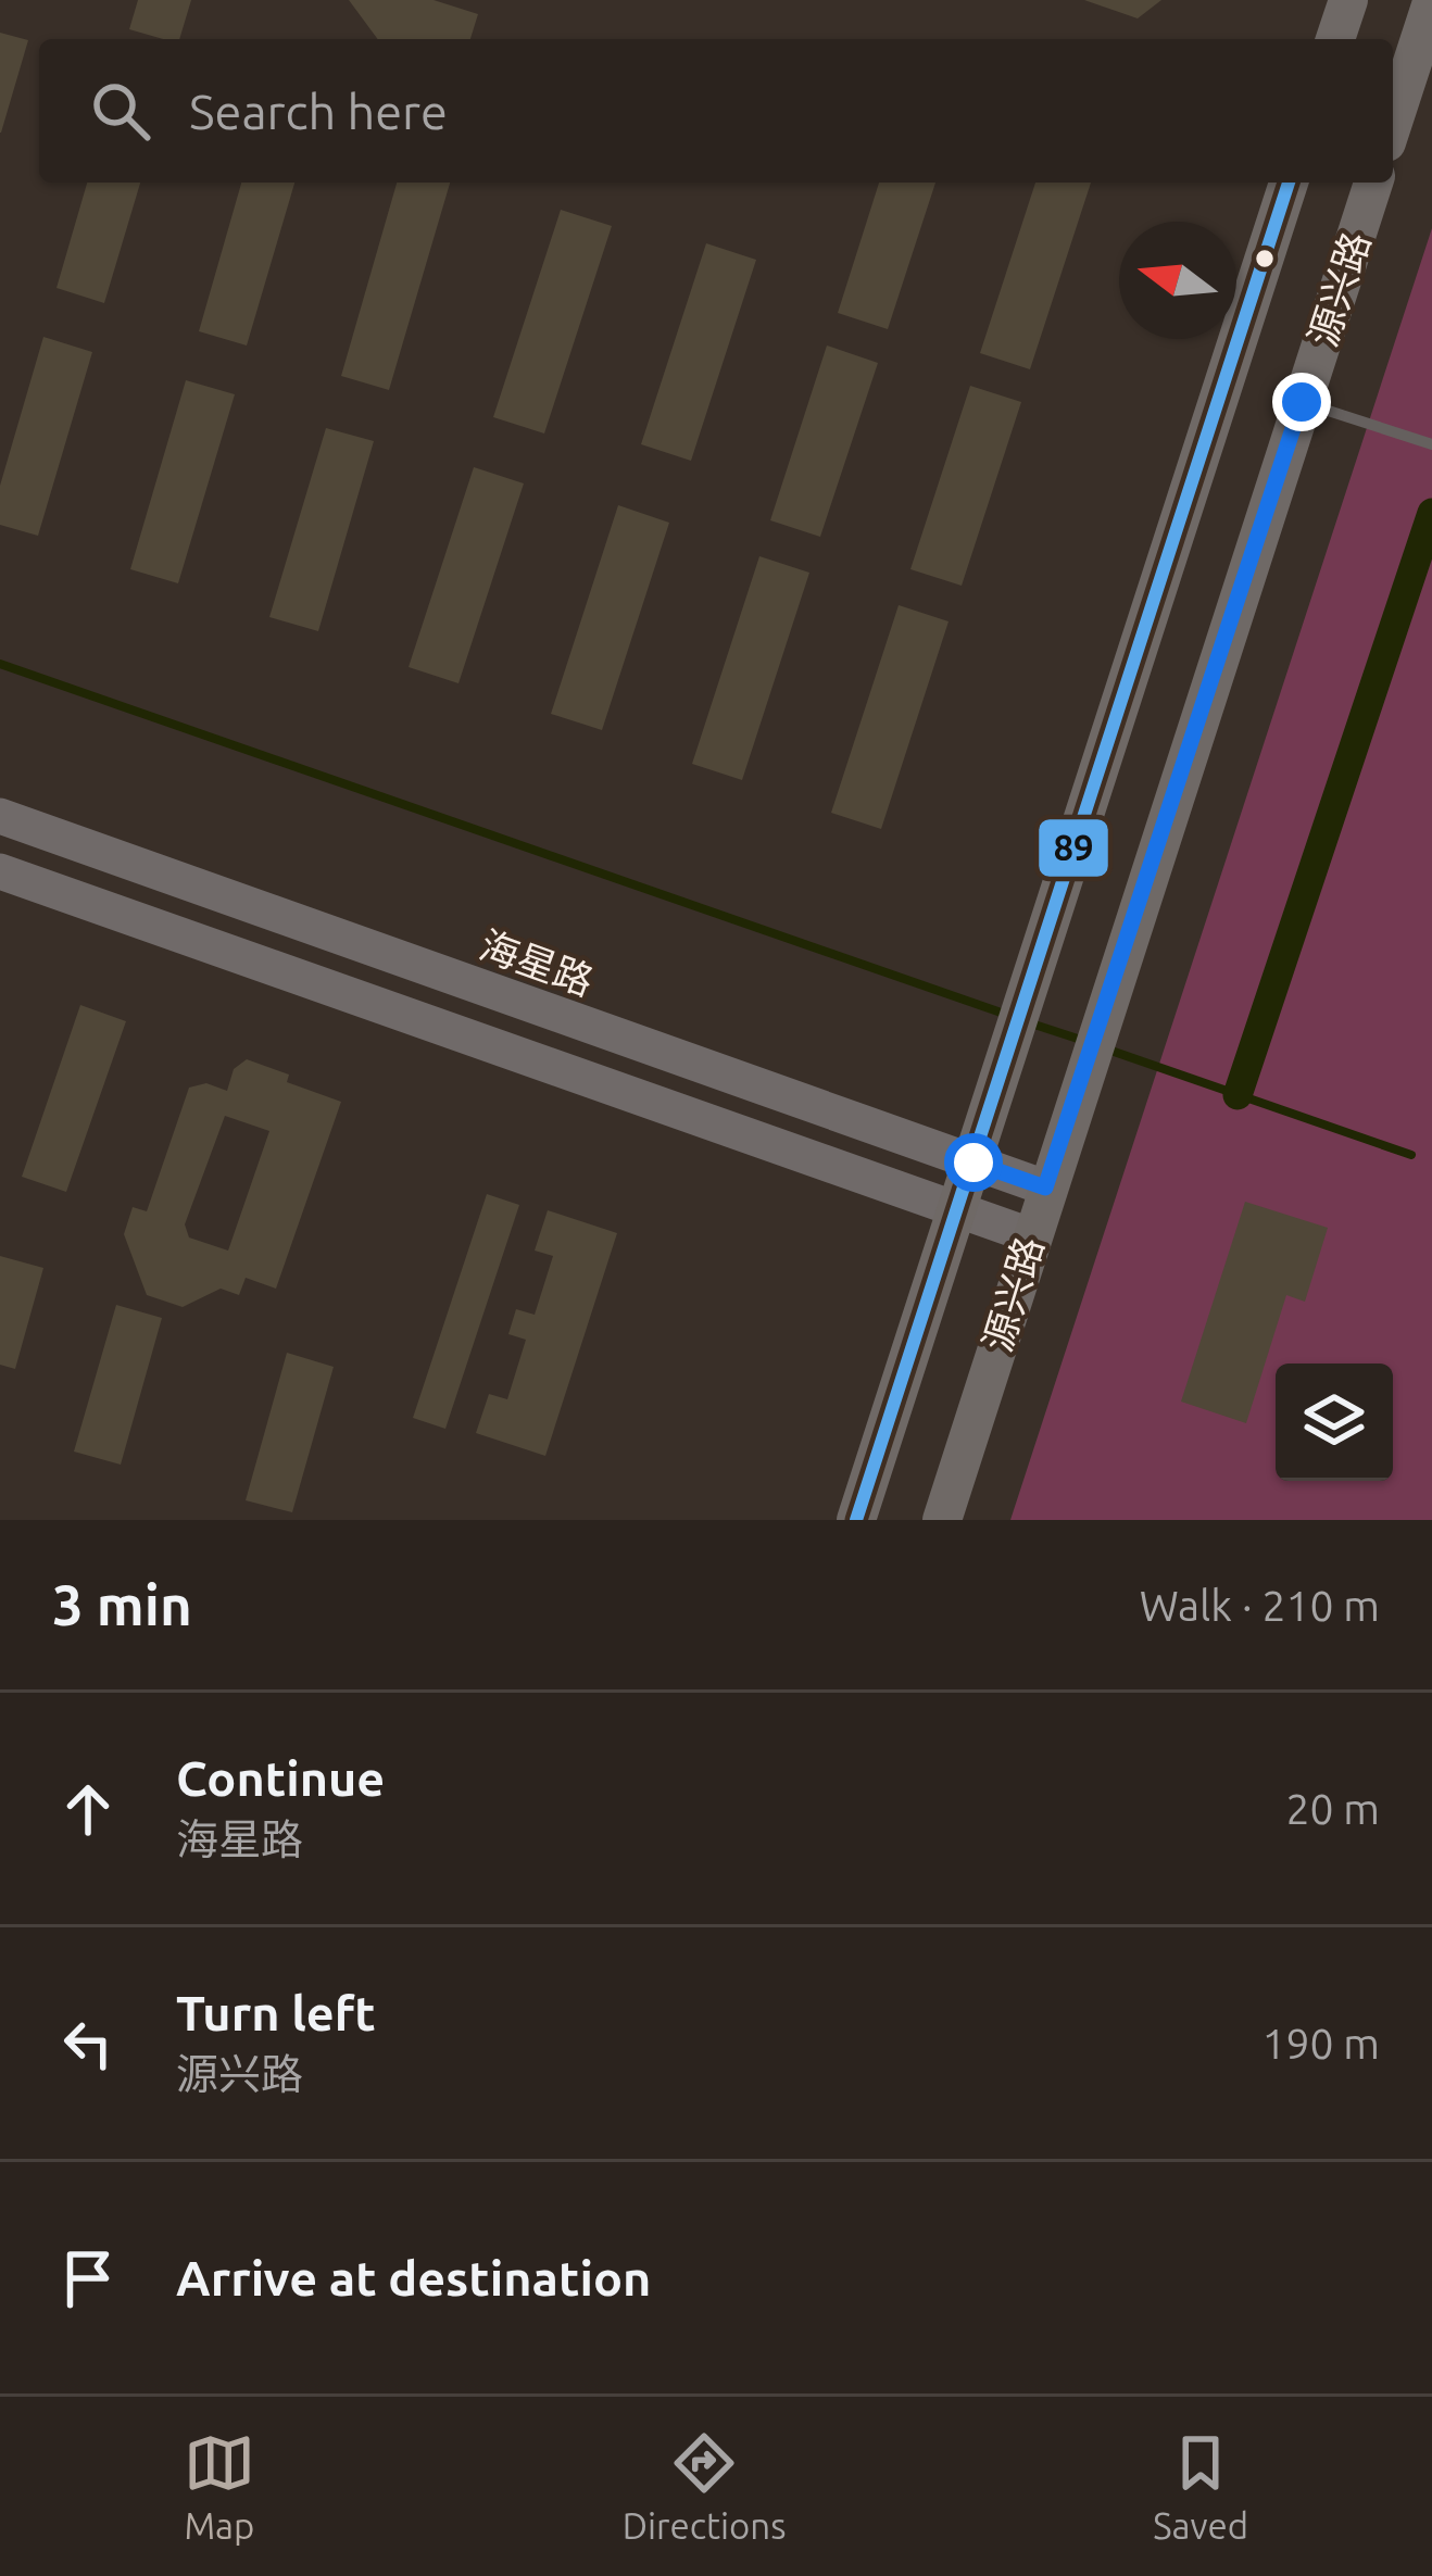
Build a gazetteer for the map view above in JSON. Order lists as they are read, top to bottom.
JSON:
{
  "streets": {
    "main road": ["源兴路", "海星路"]
  },
  "crossings": [
    ["源兴路", "海星路"]
  ],
  "lines": ["transit line 89"],
  "north": "left",
  "page": {
    "search": "Search here",
    "heading": ["3 min", "Walk · 210 m"],
    "list": [
      ["Continue", "海星路", "20 m"],
      ["Turn left", "源兴路", "190 m"],
      "Arrive at destination"
    ],
    "nav": ["Map", "Directions", "Saved"]
  }
}
